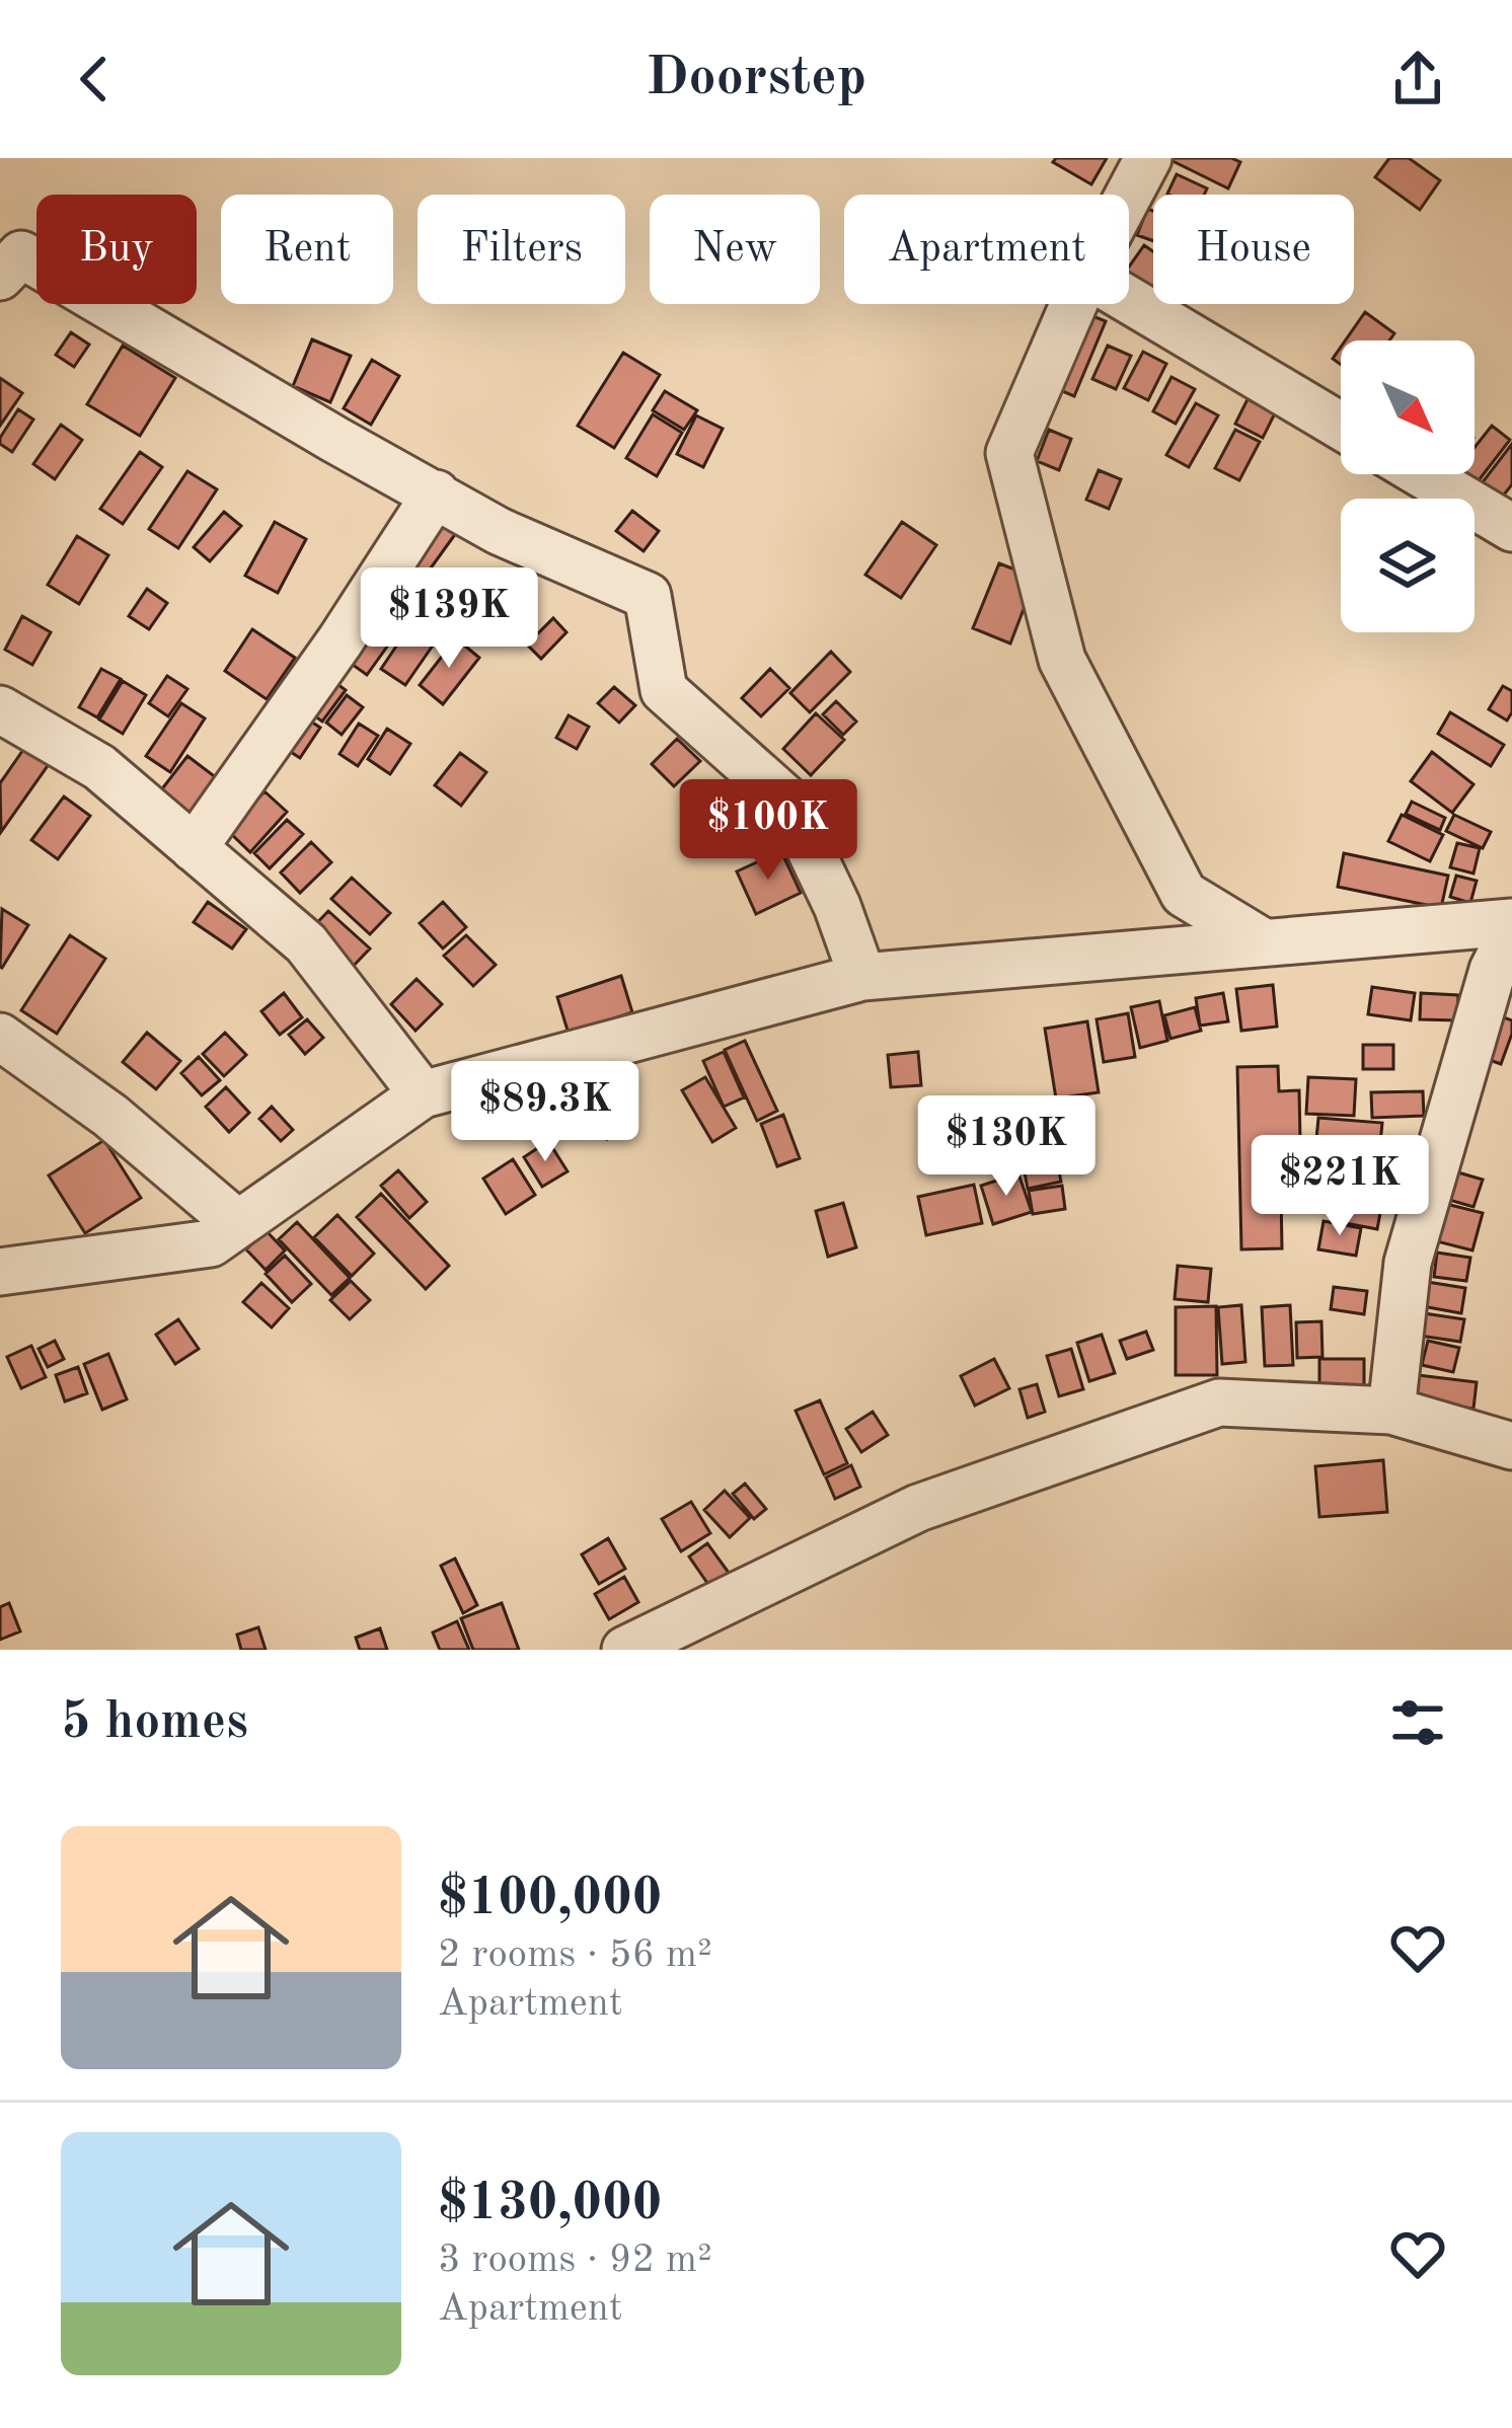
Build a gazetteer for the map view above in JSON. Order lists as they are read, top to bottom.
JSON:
{
  "north": "bottom right",
  "page": {
    "header": "Doorstep",
    "chip": [
      "Buy",
      "Rent",
      "Filters",
      "New",
      "Apartment",
      "House"
    ],
    "price": [
      "$139K",
      "$100K",
      "$89.3K",
      "$130K",
      "$221K"
    ],
    "heading": "5 homes",
    "list": [
      {
        "name": "$100,000",
        "note": "2 rooms · 56 m² · Apartment"
      },
      {
        "name": "$130,000",
        "note": "3 rooms · 92 m² · Apartment"
      }
    ]
  }
}
